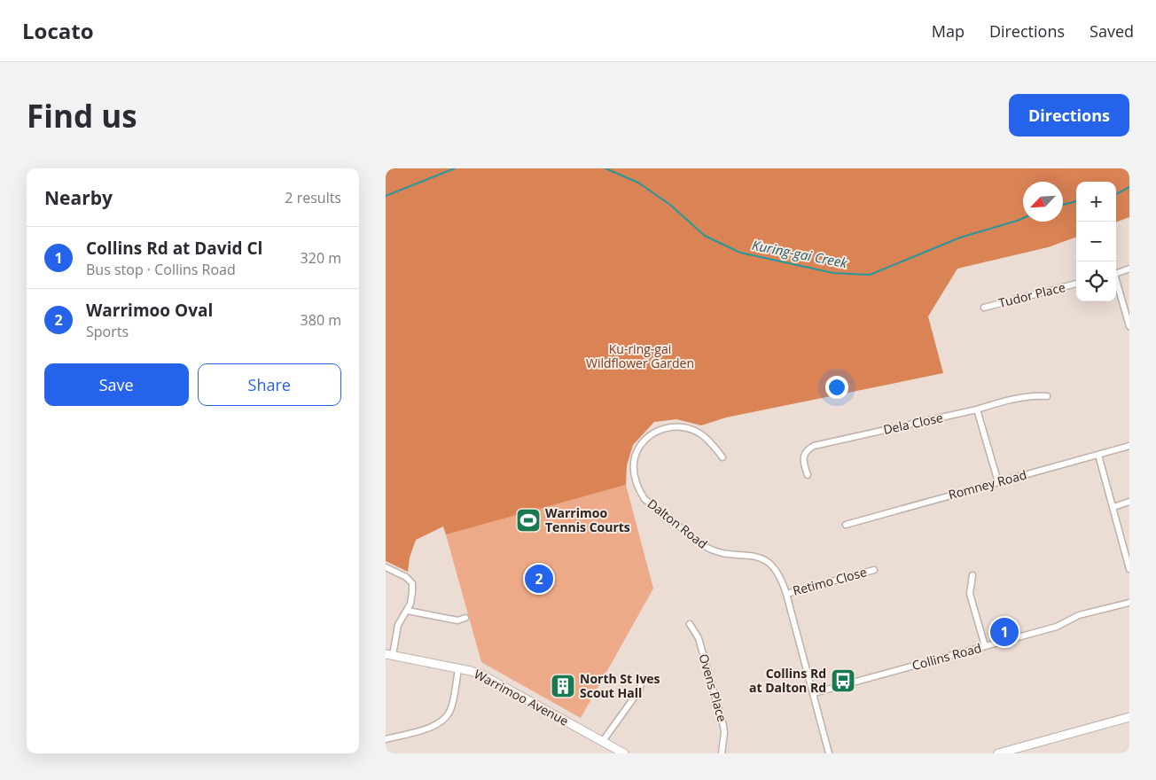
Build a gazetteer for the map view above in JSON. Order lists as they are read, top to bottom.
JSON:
{
  "streets": {
    "street": [
      "Tudor Place",
      "Dela Close",
      "Romney Road",
      "Dalton Road",
      "Retimo Close",
      "Collins Road",
      "Ovens Place",
      "Warrimoo Avenue"
    ]
  },
  "crossings": [
    ["Dalton Road", "Retimo Close"],
    ["Dalton Road", "Collins Road"]
  ],
  "water": ["Kuring-gai Creek"],
  "parks": ["Ku-ring-gai Wildflower Garden"],
  "places": {
    "sports": ["Warrimoo Tennis Courts"],
    "bus stop": ["Collins Rd at Dalton Rd"],
    "building": ["North St Ives Scout Hall"]
  },
  "north": "bottom left",
  "page": {
    "header": "Locato",
    "nav": ["Map", "Directions", "Saved"],
    "buttons": [
      "Directions",
      ["Save", "Share"]
    ],
    "title": "Find us",
    "heading": ["Nearby", "2 results"],
    "map_buttons": ["+", "−"],
    "list": [
      {
        "mark": "1",
        "name": "Collins Rd at David Cl",
        "note": "Bus stop · Collins Road",
        "value": "320 m"
      },
      {
        "mark": "2",
        "name": "Warrimoo Oval",
        "note": "Sports",
        "value": "380 m"
      }
    ],
    "pins": ["2", "1"]
  }
}
